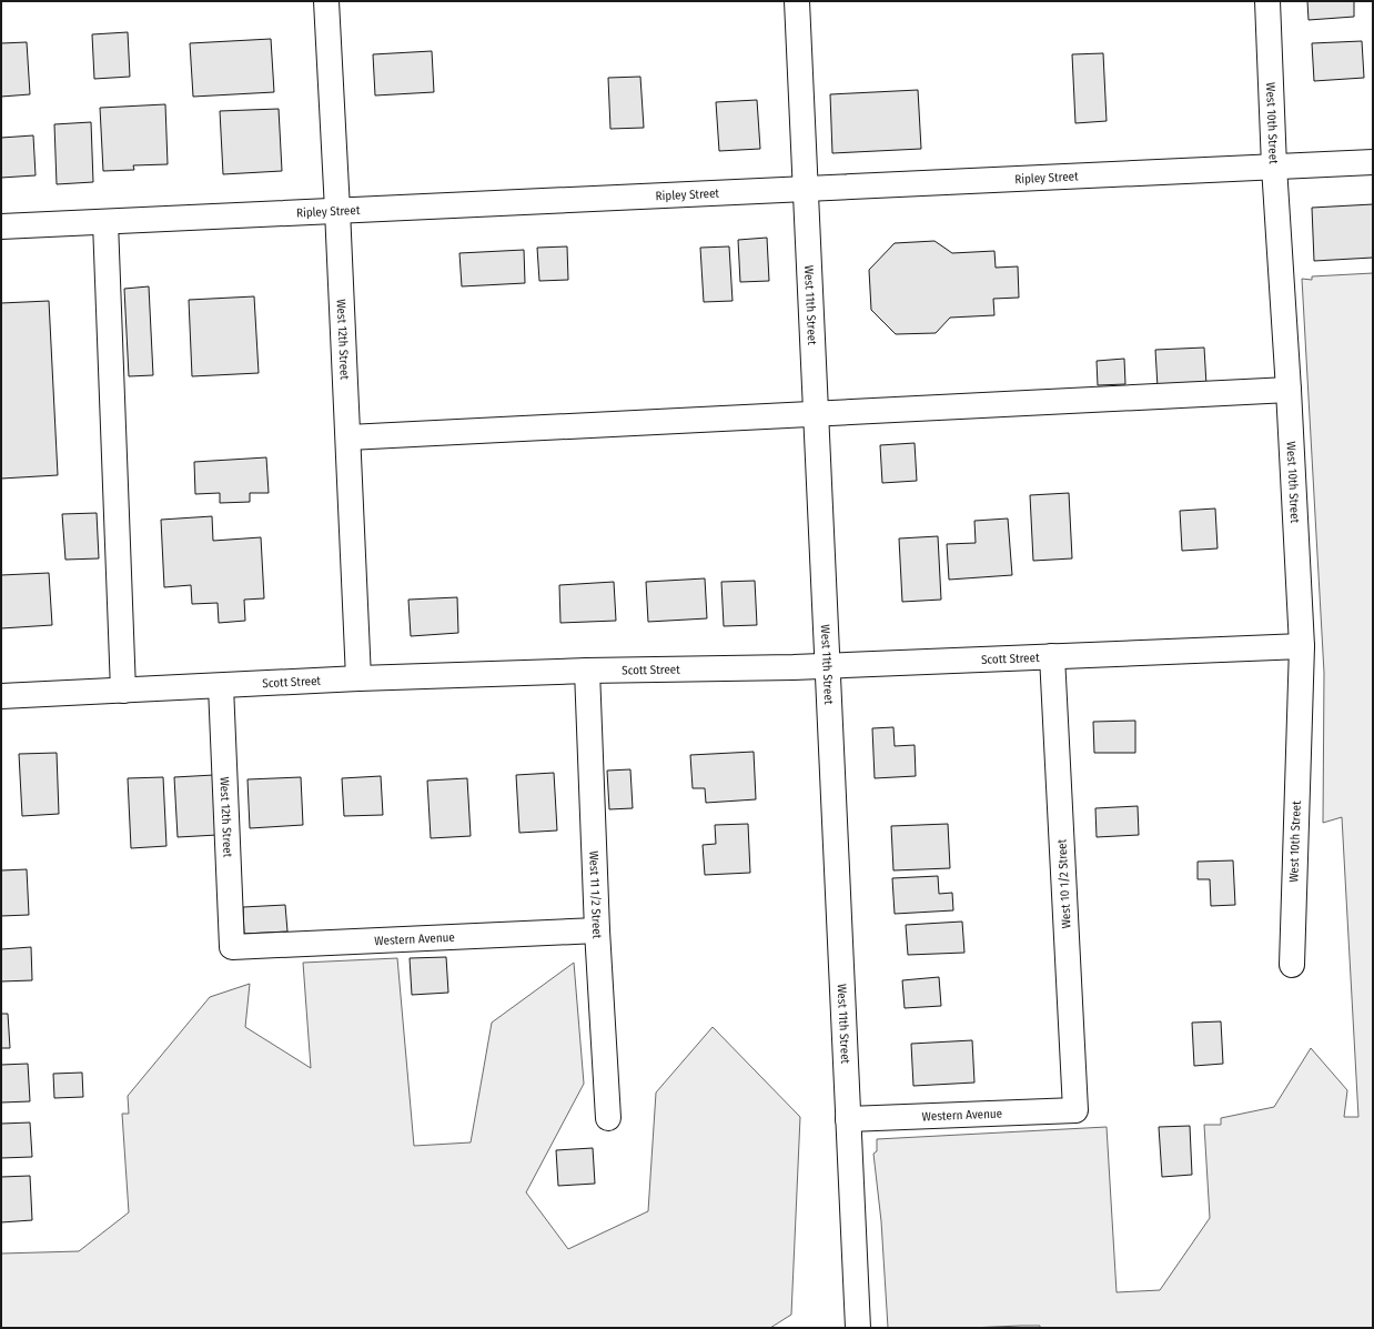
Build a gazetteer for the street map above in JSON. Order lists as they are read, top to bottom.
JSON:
{
  "streets": {
    "street": [
      "West 10th Street",
      "Ripley Street",
      "West 11th Street",
      "West 12th Street",
      "Scott Street",
      "West 10 1/2 Street",
      "West 11 1/2 Street",
      "Western Avenue"
    ]
  },
  "crossings": [
    ["West 10th Street", "Ripley Street"],
    ["West 10th Street", "Scott Street"],
    ["Ripley Street", "West 11th Street"],
    ["Ripley Street", "West 12th Street"],
    ["West 11th Street", "Scott Street"],
    ["West 11th Street", "Western Avenue"],
    ["West 12th Street", "Scott Street"],
    ["West 12th Street", "Western Avenue"],
    ["Scott Street", "West 10 1/2 Street"],
    ["Scott Street", "West 11 1/2 Street"],
    ["West 10 1/2 Street", "Western Avenue"],
    ["West 11 1/2 Street", "Western Avenue"]
  ]
}
